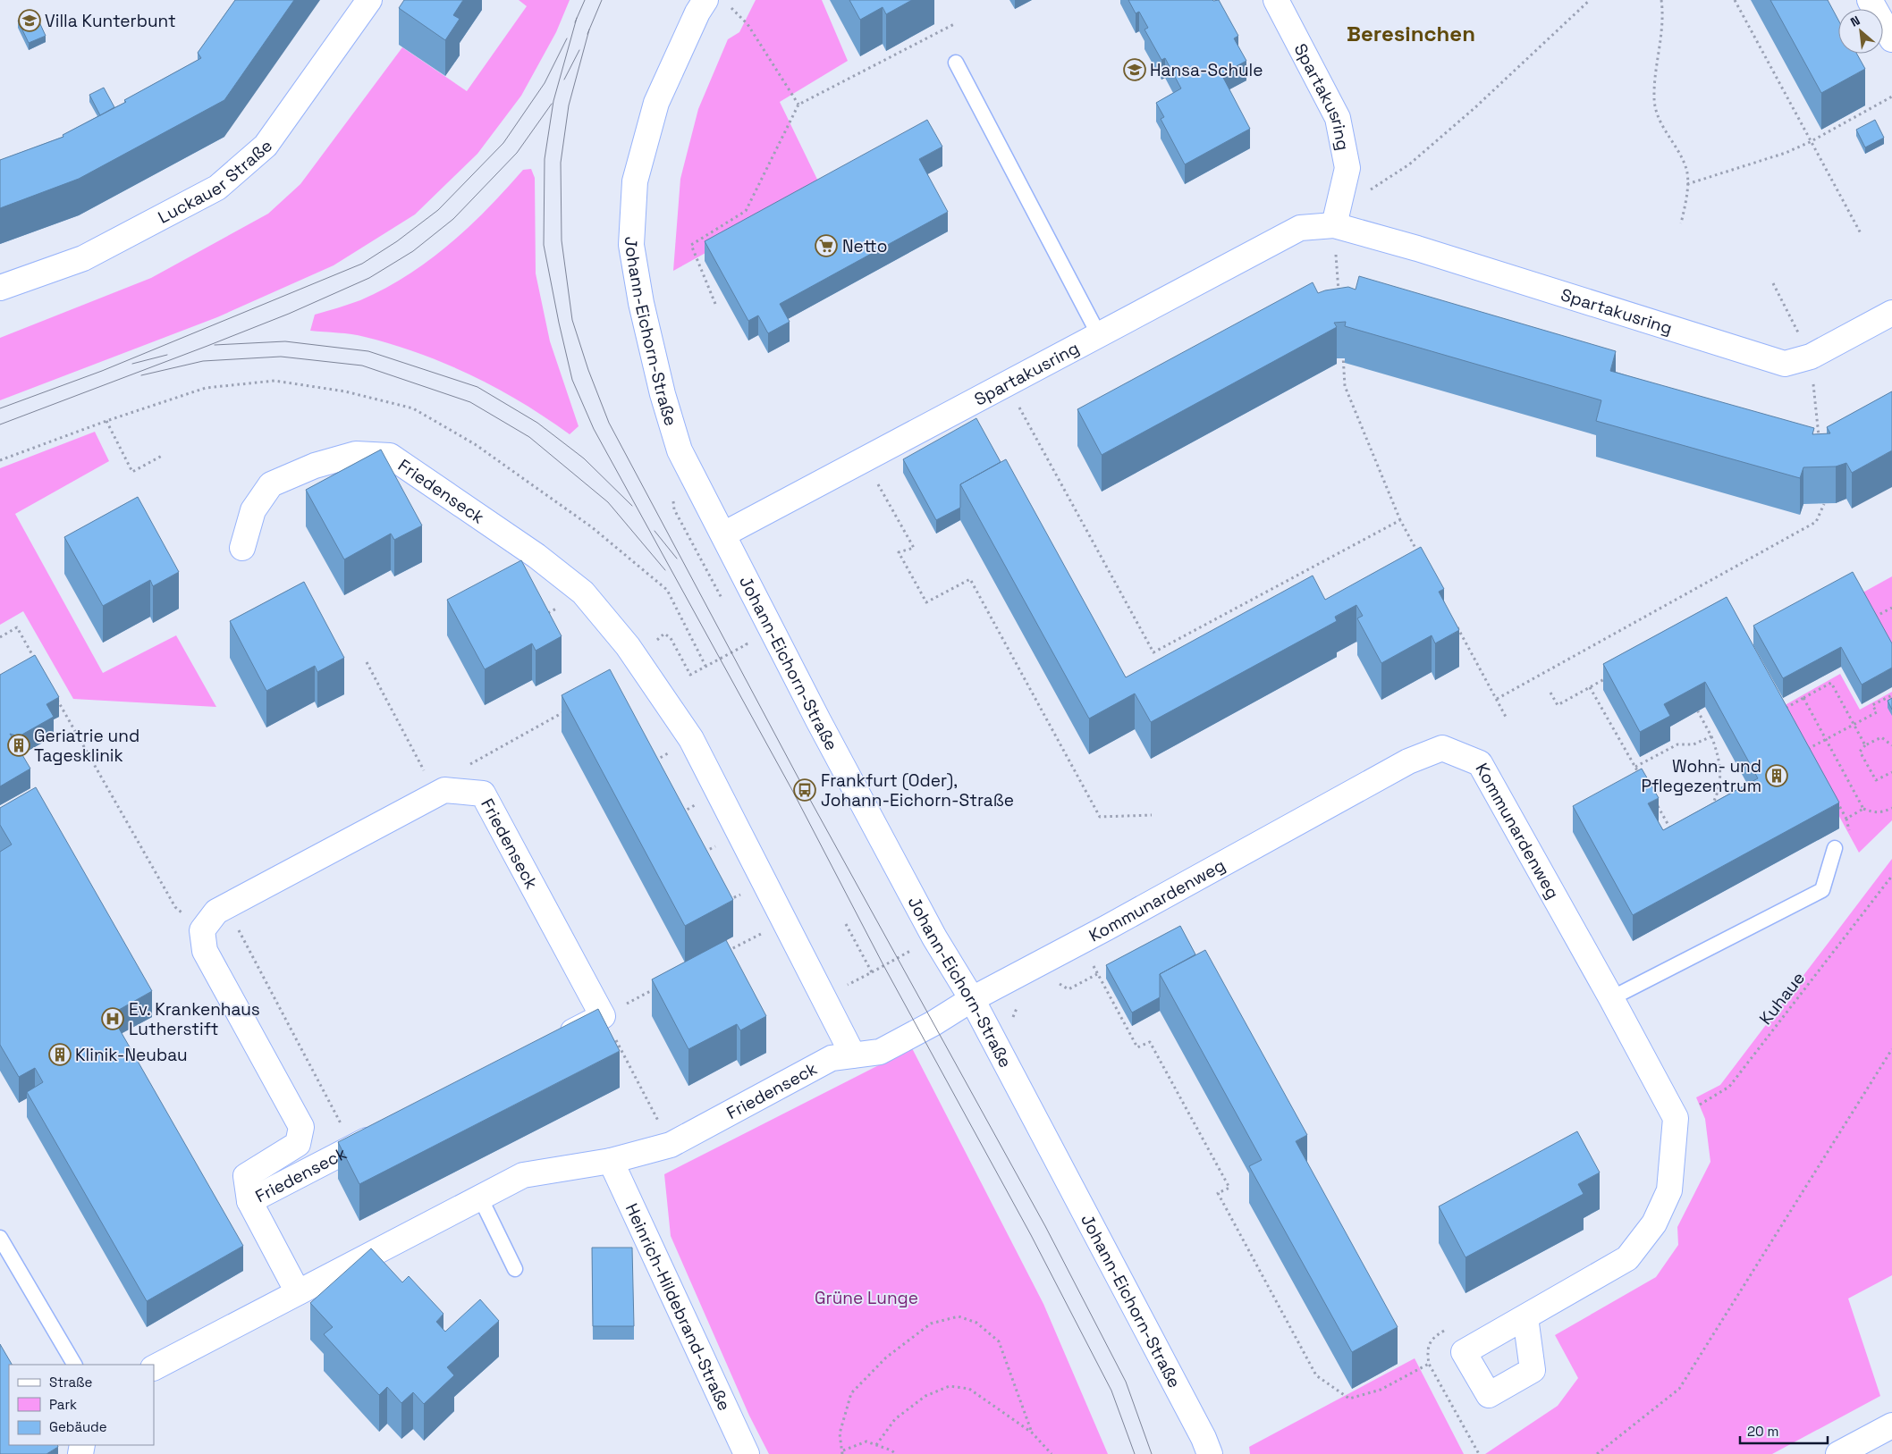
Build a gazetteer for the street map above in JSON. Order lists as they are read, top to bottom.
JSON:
{
  "streets": {
    "street": [
      "Spartakusring",
      "Luckauer Straße",
      "Johann-Eichorn-Straße",
      "Friedenseck",
      "Kommunardenweg",
      "Heinrich-Hildebrand-Straße"
    ],
    "path": ["Kuhaue"]
  },
  "crossings": [
    ["Spartakusring", "Johann-Eichorn-Straße"],
    ["Johann-Eichorn-Straße", "Friedenseck"],
    ["Johann-Eichorn-Straße", "Kommunardenweg"],
    ["Friedenseck", "Kommunardenweg"],
    ["Friedenseck", "Heinrich-Hildebrand-Straße"],
    ["Kommunardenweg", "Kuhaue"]
  ],
  "districts": ["Beresinchen"],
  "parks": ["Grüne Lunge"],
  "places": {
    "school or university": ["Villa Kunterbunt", "Hansa-Schule"],
    "supermarket": ["Netto"],
    "building": ["Geriatrie und Tagesklinik", "Wohn- und Pflegezentrum", "Klinik-Neubau"],
    "bus stop": ["Frankfurt (Oder), Johann-Eichorn-Straße"],
    "hospital": ["Ev. Krankenhaus Lutherstift"]
  },
  "legend": ["Straße", "Park", "Gebäude"],
  "scale_bar": "20 m",
  "north": "top left"
}
